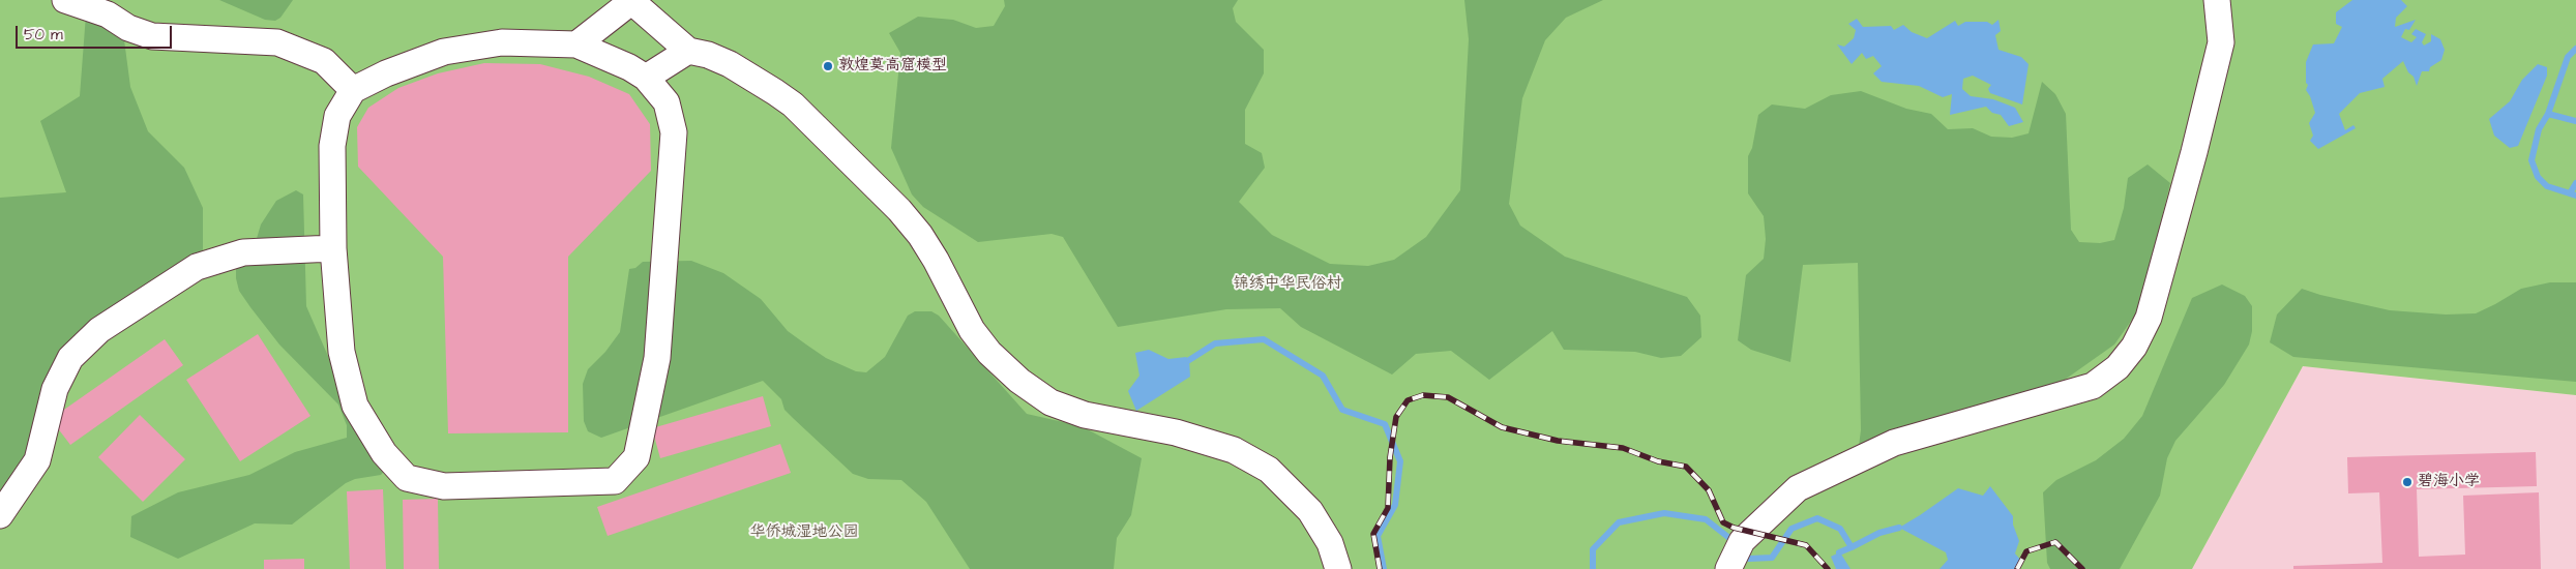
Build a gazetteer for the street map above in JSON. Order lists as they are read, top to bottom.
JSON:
{
  "parks": ["锦绣中华民俗村", "华侨城湿地公园"],
  "places": ["敦煌莫高窟模型", "碧海小学"],
  "scale_bar": "50 m"
}
